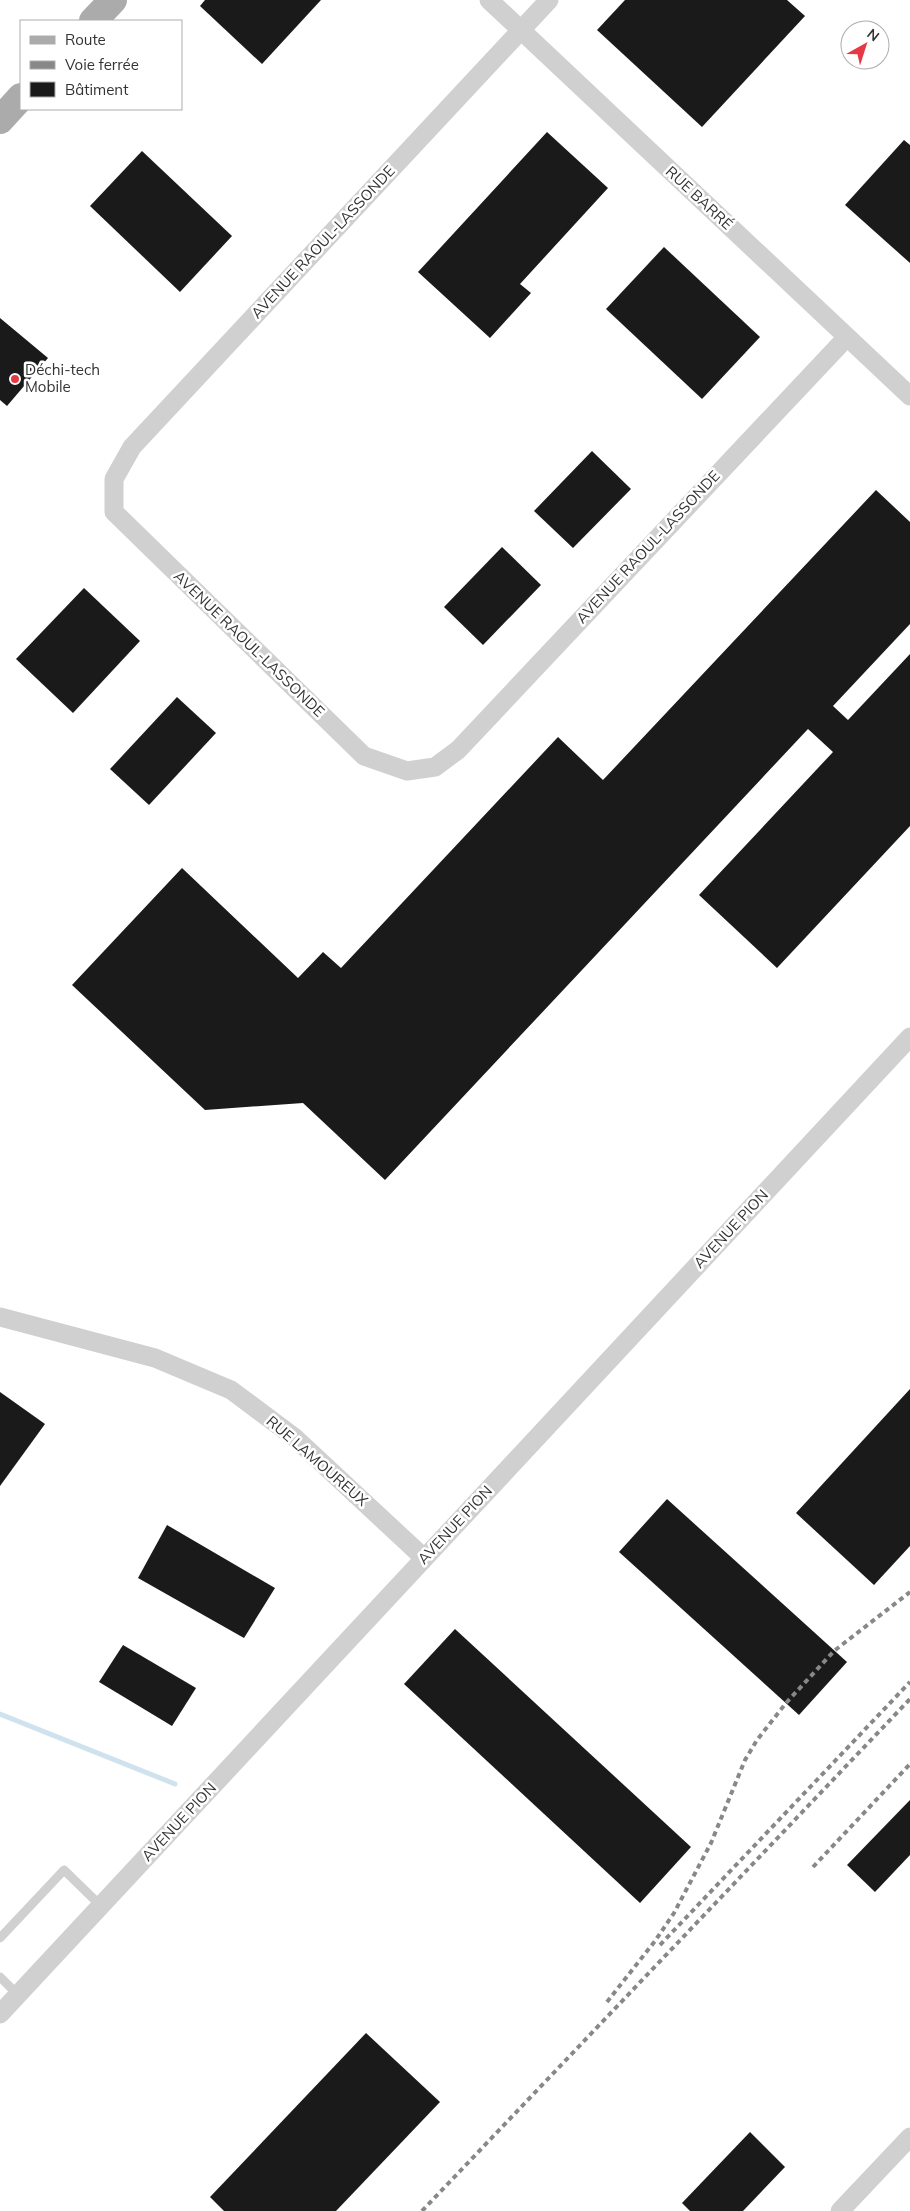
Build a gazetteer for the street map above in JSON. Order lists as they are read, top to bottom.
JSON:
{
  "streets": {
    "street": [
      "RUE BARRÉ",
      "AVENUE RAOUL-LASSONDE",
      "AVENUE PION",
      "RUE LAMOUREUX"
    ]
  },
  "crossings": [
    ["RUE BARRÉ", "AVENUE RAOUL-LASSONDE"],
    ["AVENUE PION", "RUE LAMOUREUX"]
  ],
  "places": ["Déchi-tech Mobile"],
  "legend": ["Route", "Voie ferrée", "Bâtiment"],
  "north": "top right"
}
